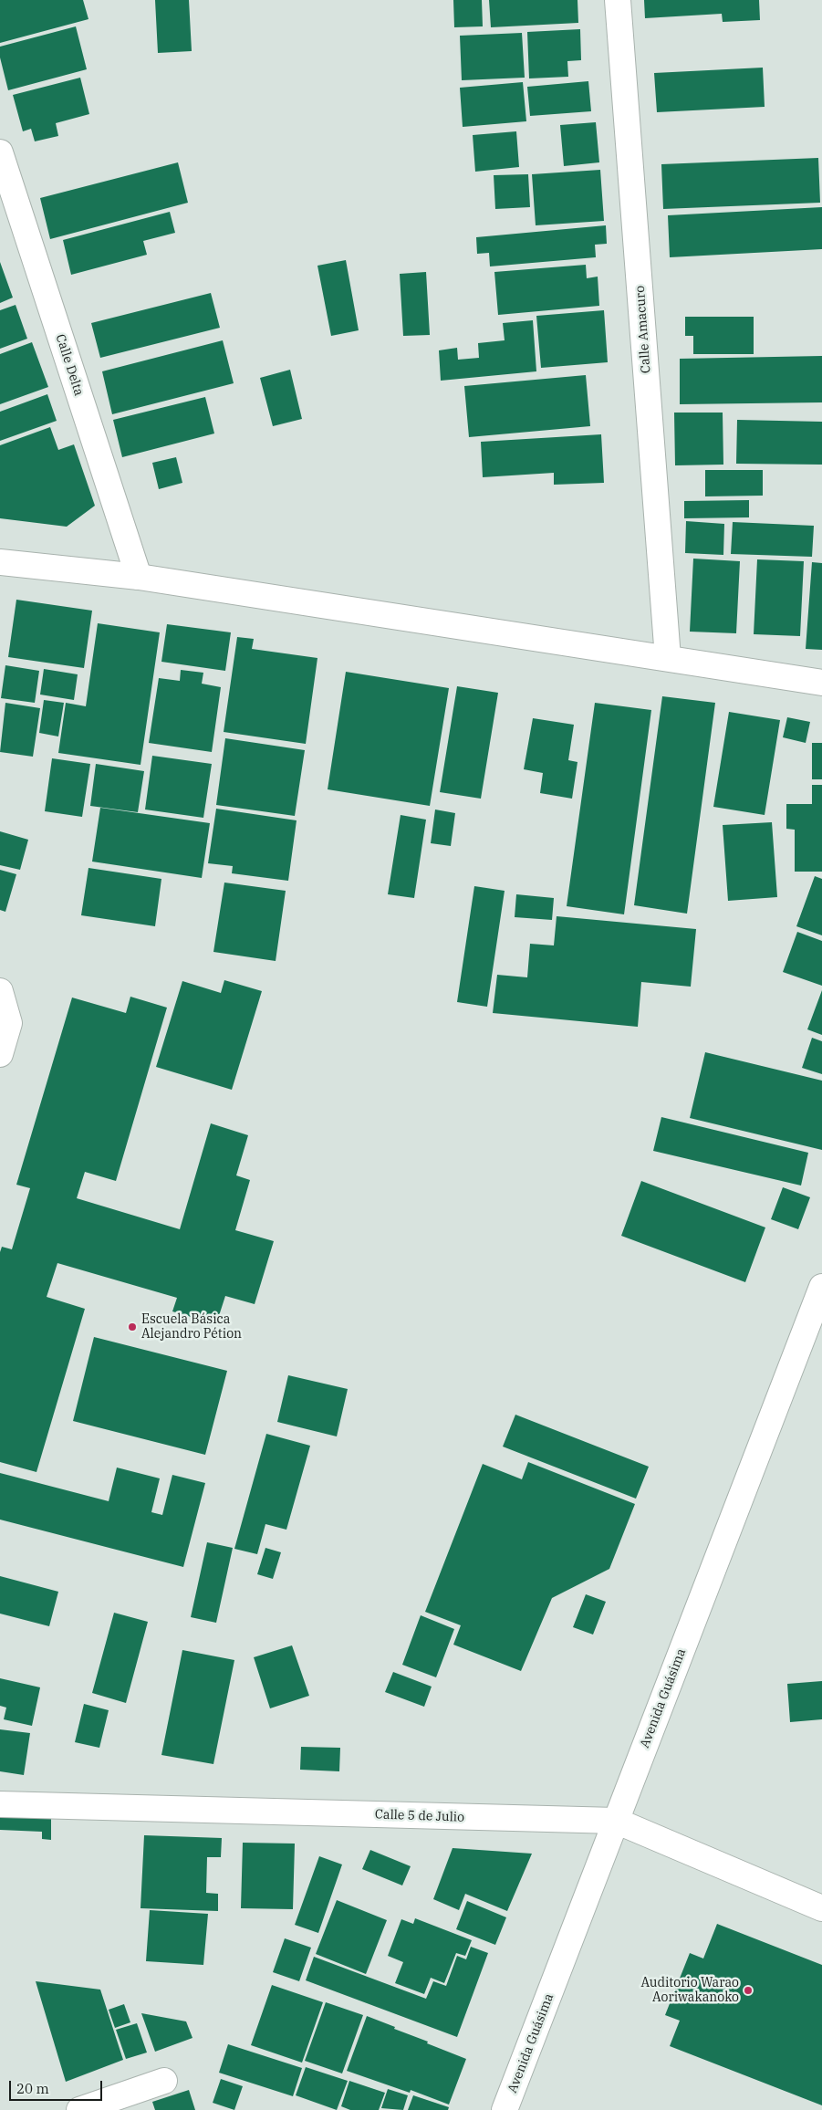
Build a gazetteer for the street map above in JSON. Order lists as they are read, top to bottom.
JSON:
{
  "streets": {
    "street": [
      "Calle Amacuro",
      "Calle Delta",
      "Avenida Guásima",
      "Calle 5 de Julio"
    ]
  },
  "crossings": [
    ["Avenida Guásima", "Calle 5 de Julio"]
  ],
  "places": ["Escuela Básica Alejandro Pétion", "Auditorio Warao Aoriwakanoko"],
  "scale_bar": "20 m"
}
